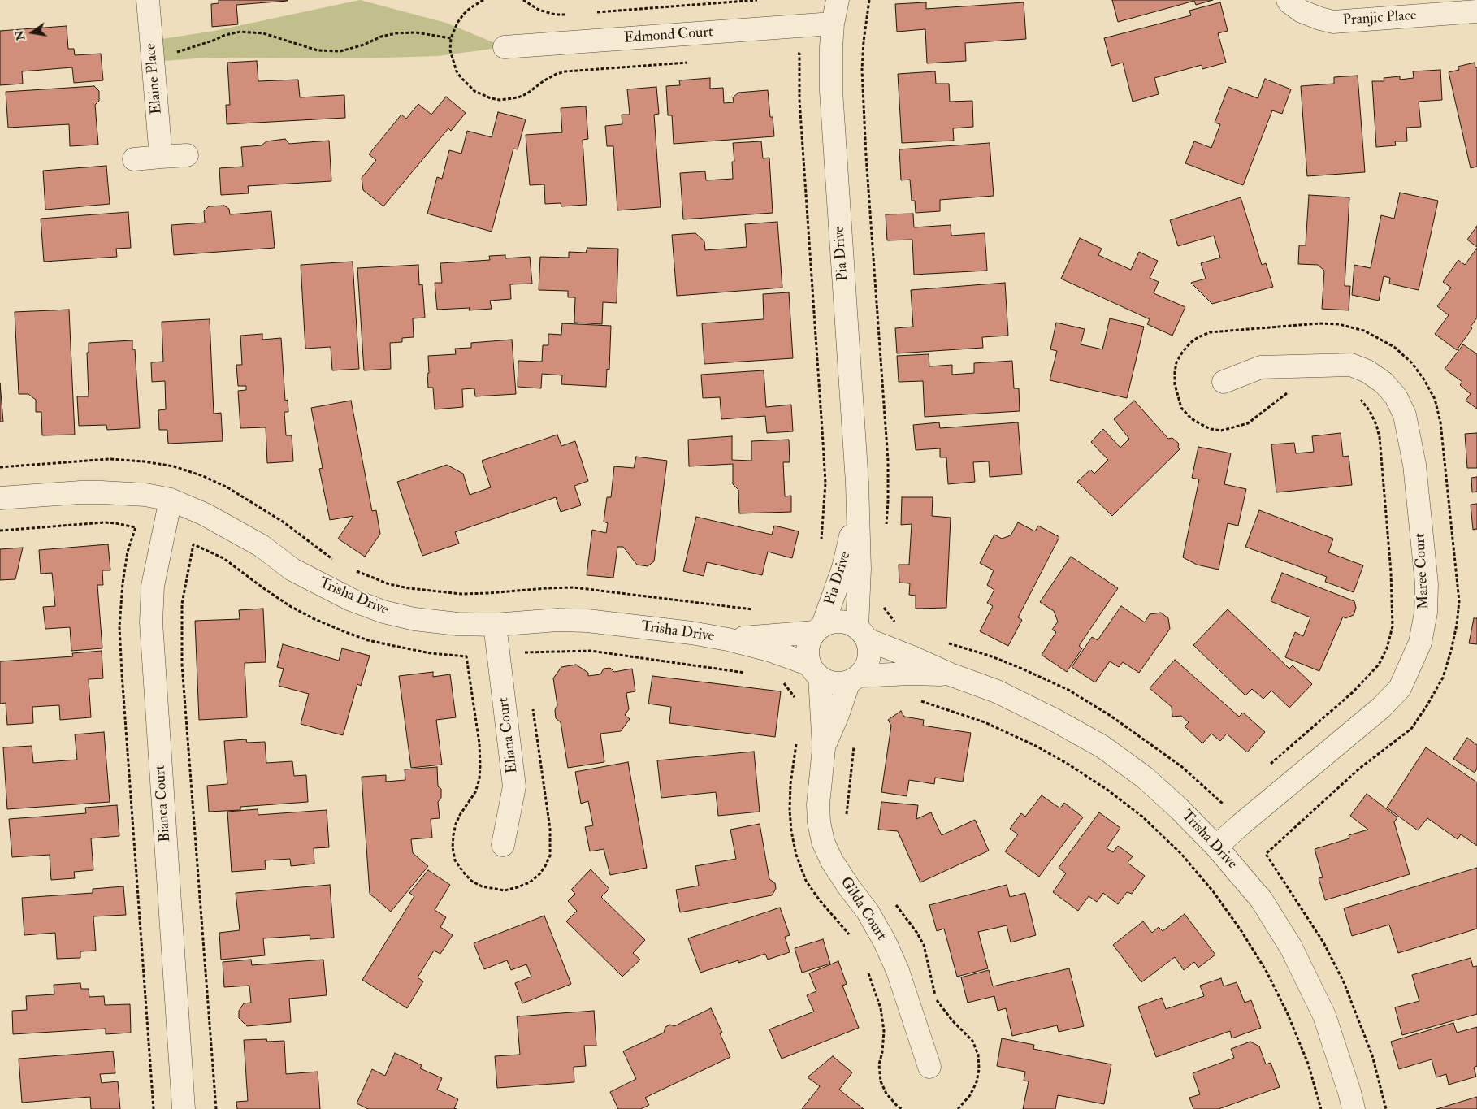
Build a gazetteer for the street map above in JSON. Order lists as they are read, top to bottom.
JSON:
{
  "streets": {
    "street": [
      "Pranjic Place",
      "Edmond Court",
      "Elaine Place",
      "Pia Drive",
      "Maree Court",
      "Trisha Drive",
      "Eliana Court",
      "Bianca Court",
      "Gilda Court"
    ]
  },
  "crossings": [
    ["Edmond Court", "Pia Drive"],
    ["Pia Drive", "Trisha Drive"],
    ["Pia Drive", "Gilda Court"],
    ["Maree Court", "Trisha Drive"],
    ["Trisha Drive", "Eliana Court"],
    ["Trisha Drive", "Bianca Court"],
    ["Trisha Drive", "Gilda Court"]
  ],
  "north": "left"
}
